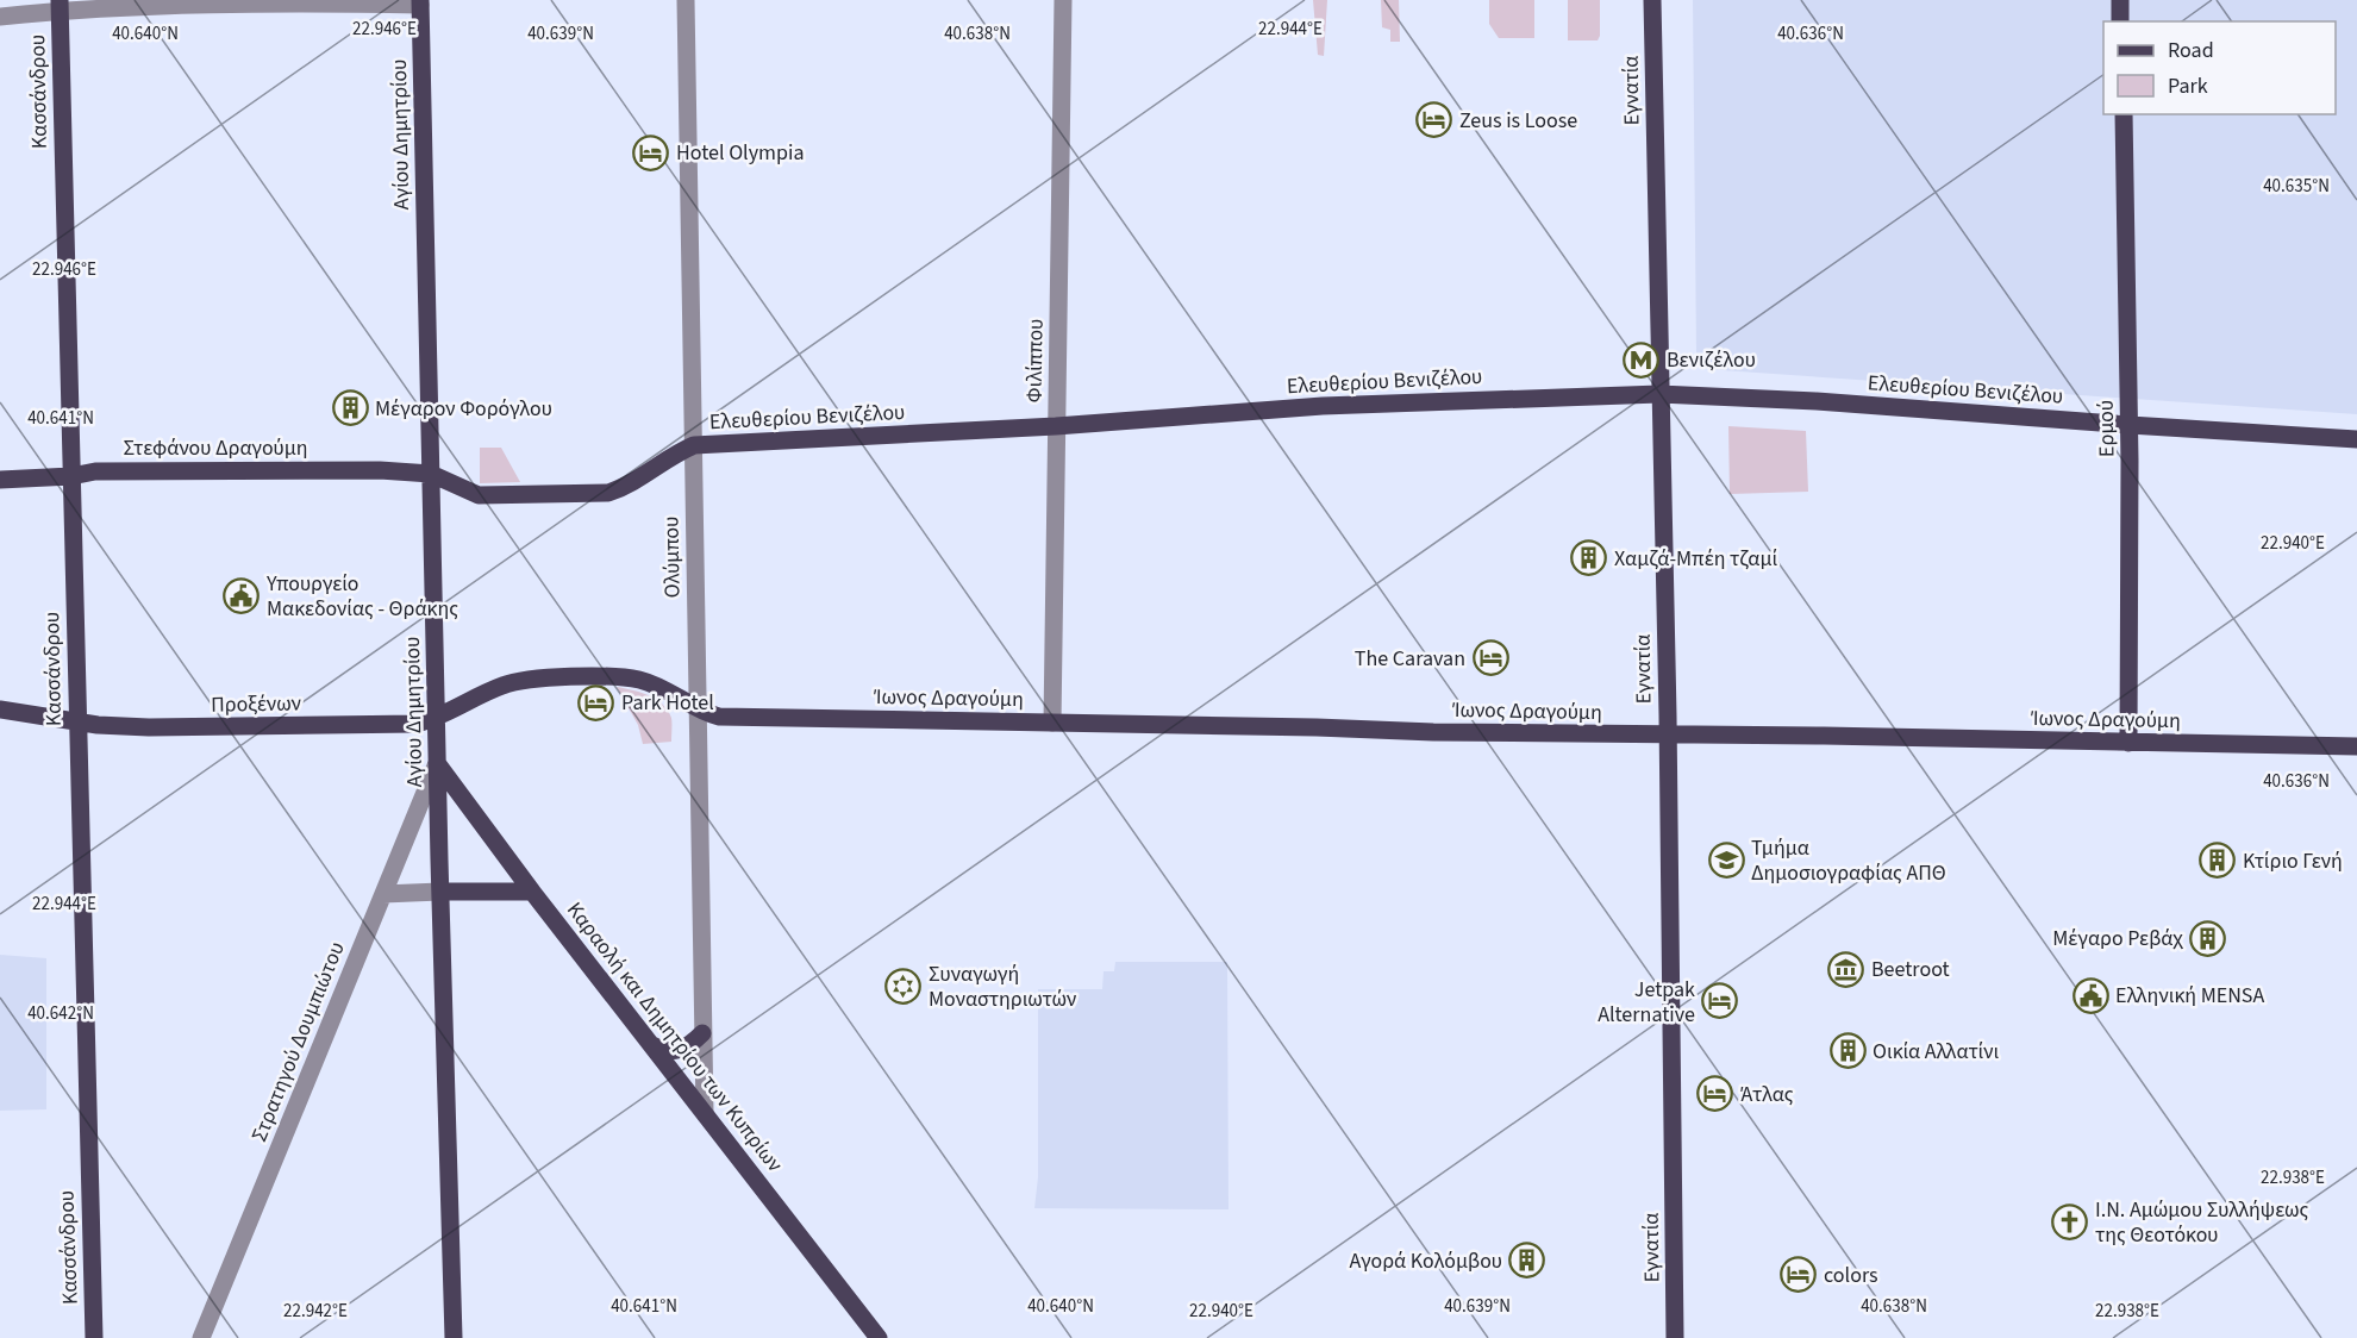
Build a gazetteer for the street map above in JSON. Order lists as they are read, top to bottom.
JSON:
{
  "streets": {
    "main road": [
      "Εγνατία",
      "Κασσάνδρου",
      "Αγίου Δημητρίου",
      "Ελευθερίου Βενιζέλου",
      "Ερμού",
      "Στεφάνου Δραγούμη",
      "Ίωνος Δραγούμη",
      "Προξένων",
      "Καραολή και Δημητρίου των Κυπρίων"
    ],
    "street": ["Φιλίππου", "Ολύμπου", "Στρατηγού Δουμπιώτου"]
  },
  "crossings": [
    ["Εγνατία", "Ελευθερίου Βενιζέλου"],
    ["Εγνατία", "Ίωνος Δραγούμη"],
    ["Κασσάνδρου", "Στεφάνου Δραγούμη"],
    ["Κασσάνδρου", "Προξένων"],
    ["Αγίου Δημητρίου", "Ελευθερίου Βενιζέλου"],
    ["Αγίου Δημητρίου", "Στεφάνου Δραγούμη"],
    ["Αγίου Δημητρίου", "Προξένων"],
    ["Αγίου Δημητρίου", "Καραολή και Δημητρίου των Κυπρίων"],
    ["Αγίου Δημητρίου", "Στρατηγού Δουμπιώτου"],
    ["Φιλίππου", "Ελευθερίου Βενιζέλου"],
    ["Φιλίππου", "Ίωνος Δραγούμη"],
    ["Ελευθερίου Βενιζέλου", "Ερμού"],
    ["Ελευθερίου Βενιζέλου", "Στεφάνου Δραγούμη"],
    ["Ελευθερίου Βενιζέλου", "Ολύμπου"],
    ["Ερμού", "Ίωνος Δραγούμη"],
    ["Ολύμπου", "Ίωνος Δραγούμη"],
    ["Ολύμπου", "Καραολή και Δημητρίου των Κυπρίων"],
    ["Καραολή και Δημητρίου των Κυπρίων", "Στρατηγού Δουμπιώτου"]
  ],
  "places": {
    "hotel": [
      "Zeus is Loose",
      "Hotel Olympia",
      "The Caravan",
      "Park Hotel",
      "Jetpak Alternative",
      "Άτλας",
      "colors"
    ],
    "metro station": ["Βενιζέλου"],
    "building": [
      "Μέγαρον Φορόγλου",
      "Χαμζά-Μπέη τζαμί",
      "Κτίριο Γενή",
      "Μέγαρο Ρεβάχ",
      "Οικία Αλλατίνι",
      "Αγορά Κολόμβου"
    ],
    "public building": ["Υπουργείο Μακεδονίας - Θράκης", "Ελληνική MENSA"],
    "school or university": ["Τμήμα Δημοσιογραφίας ΑΠΘ"],
    "museum": ["Beetroot"],
    "synagogue": ["Συναγωγή Μοναστηριωτών"],
    "church": ["I.N. Αμώμου Συλλήψεως της Θεοτόκου"]
  },
  "legend": ["Road", "Park"],
  "coordinates": [
    "22.946°E",
    "22.944°E",
    "40.640°N",
    "40.639°N",
    "40.638°N",
    "40.636°N",
    "40.635°N",
    "40.641°N",
    "22.940°E",
    "40.642°N",
    "22.938°E",
    "22.942°E"
  ]
}
